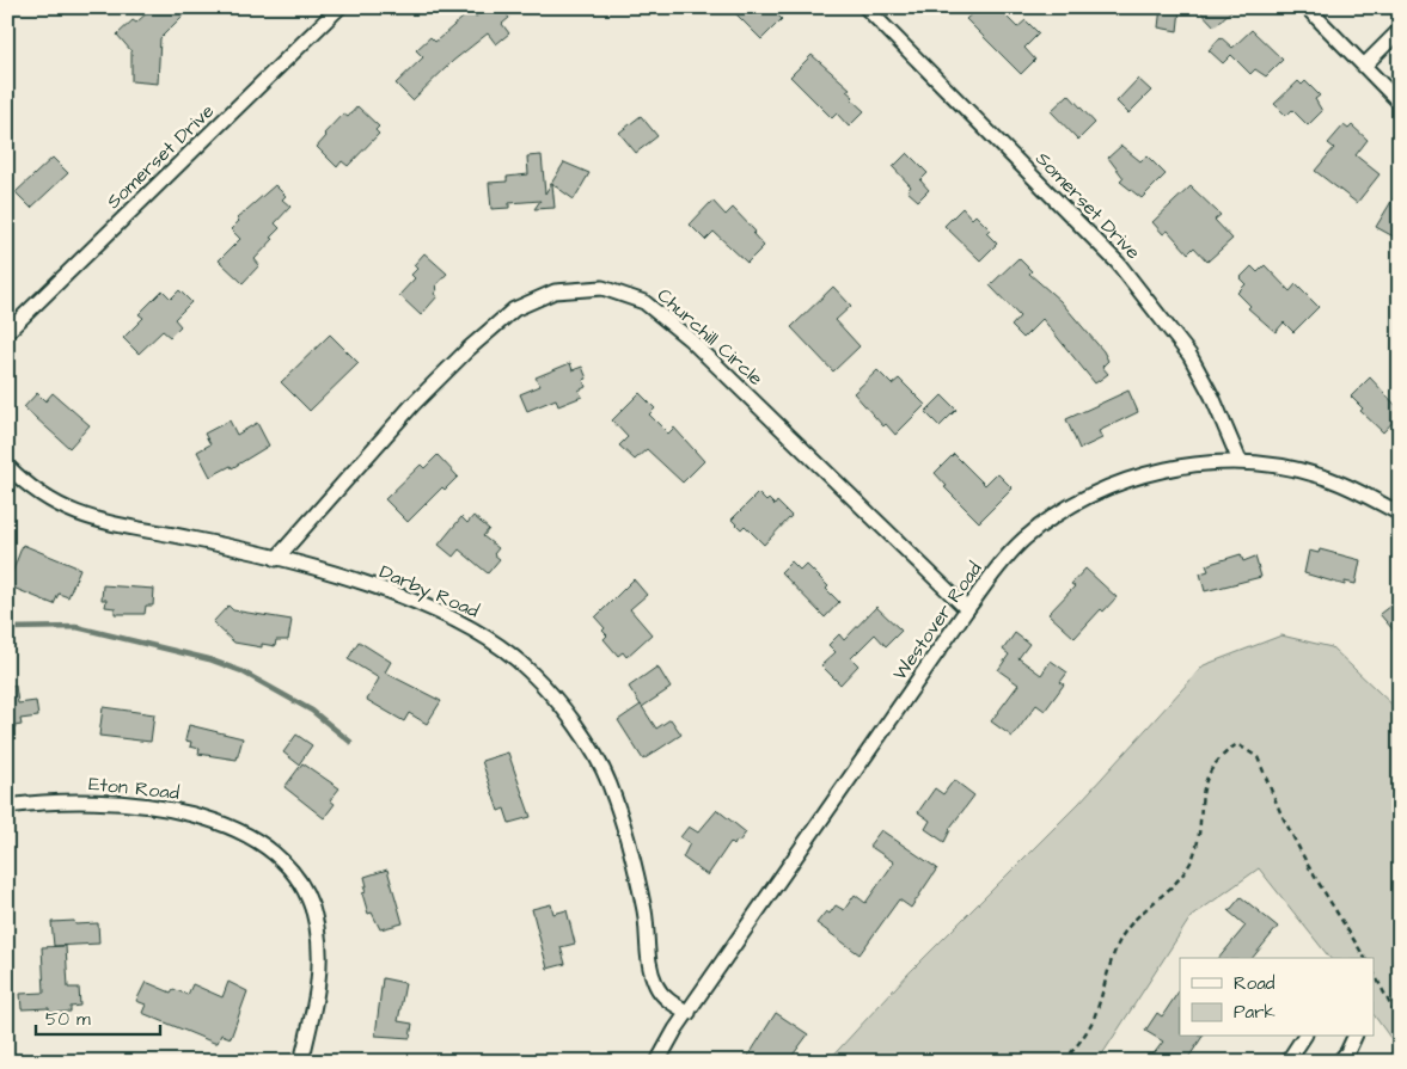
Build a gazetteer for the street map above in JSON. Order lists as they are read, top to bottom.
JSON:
{
  "streets": {
    "street": [
      "Somerset Drive",
      "Churchill Circle",
      "Darby Road",
      "Westover Road",
      "Eton Road"
    ]
  },
  "crossings": [
    ["Somerset Drive", "Westover Road"],
    ["Churchill Circle", "Darby Road"],
    ["Churchill Circle", "Westover Road"],
    ["Darby Road", "Westover Road"]
  ],
  "legend": ["Road", "Park"],
  "scale_bar": "50 m"
}
